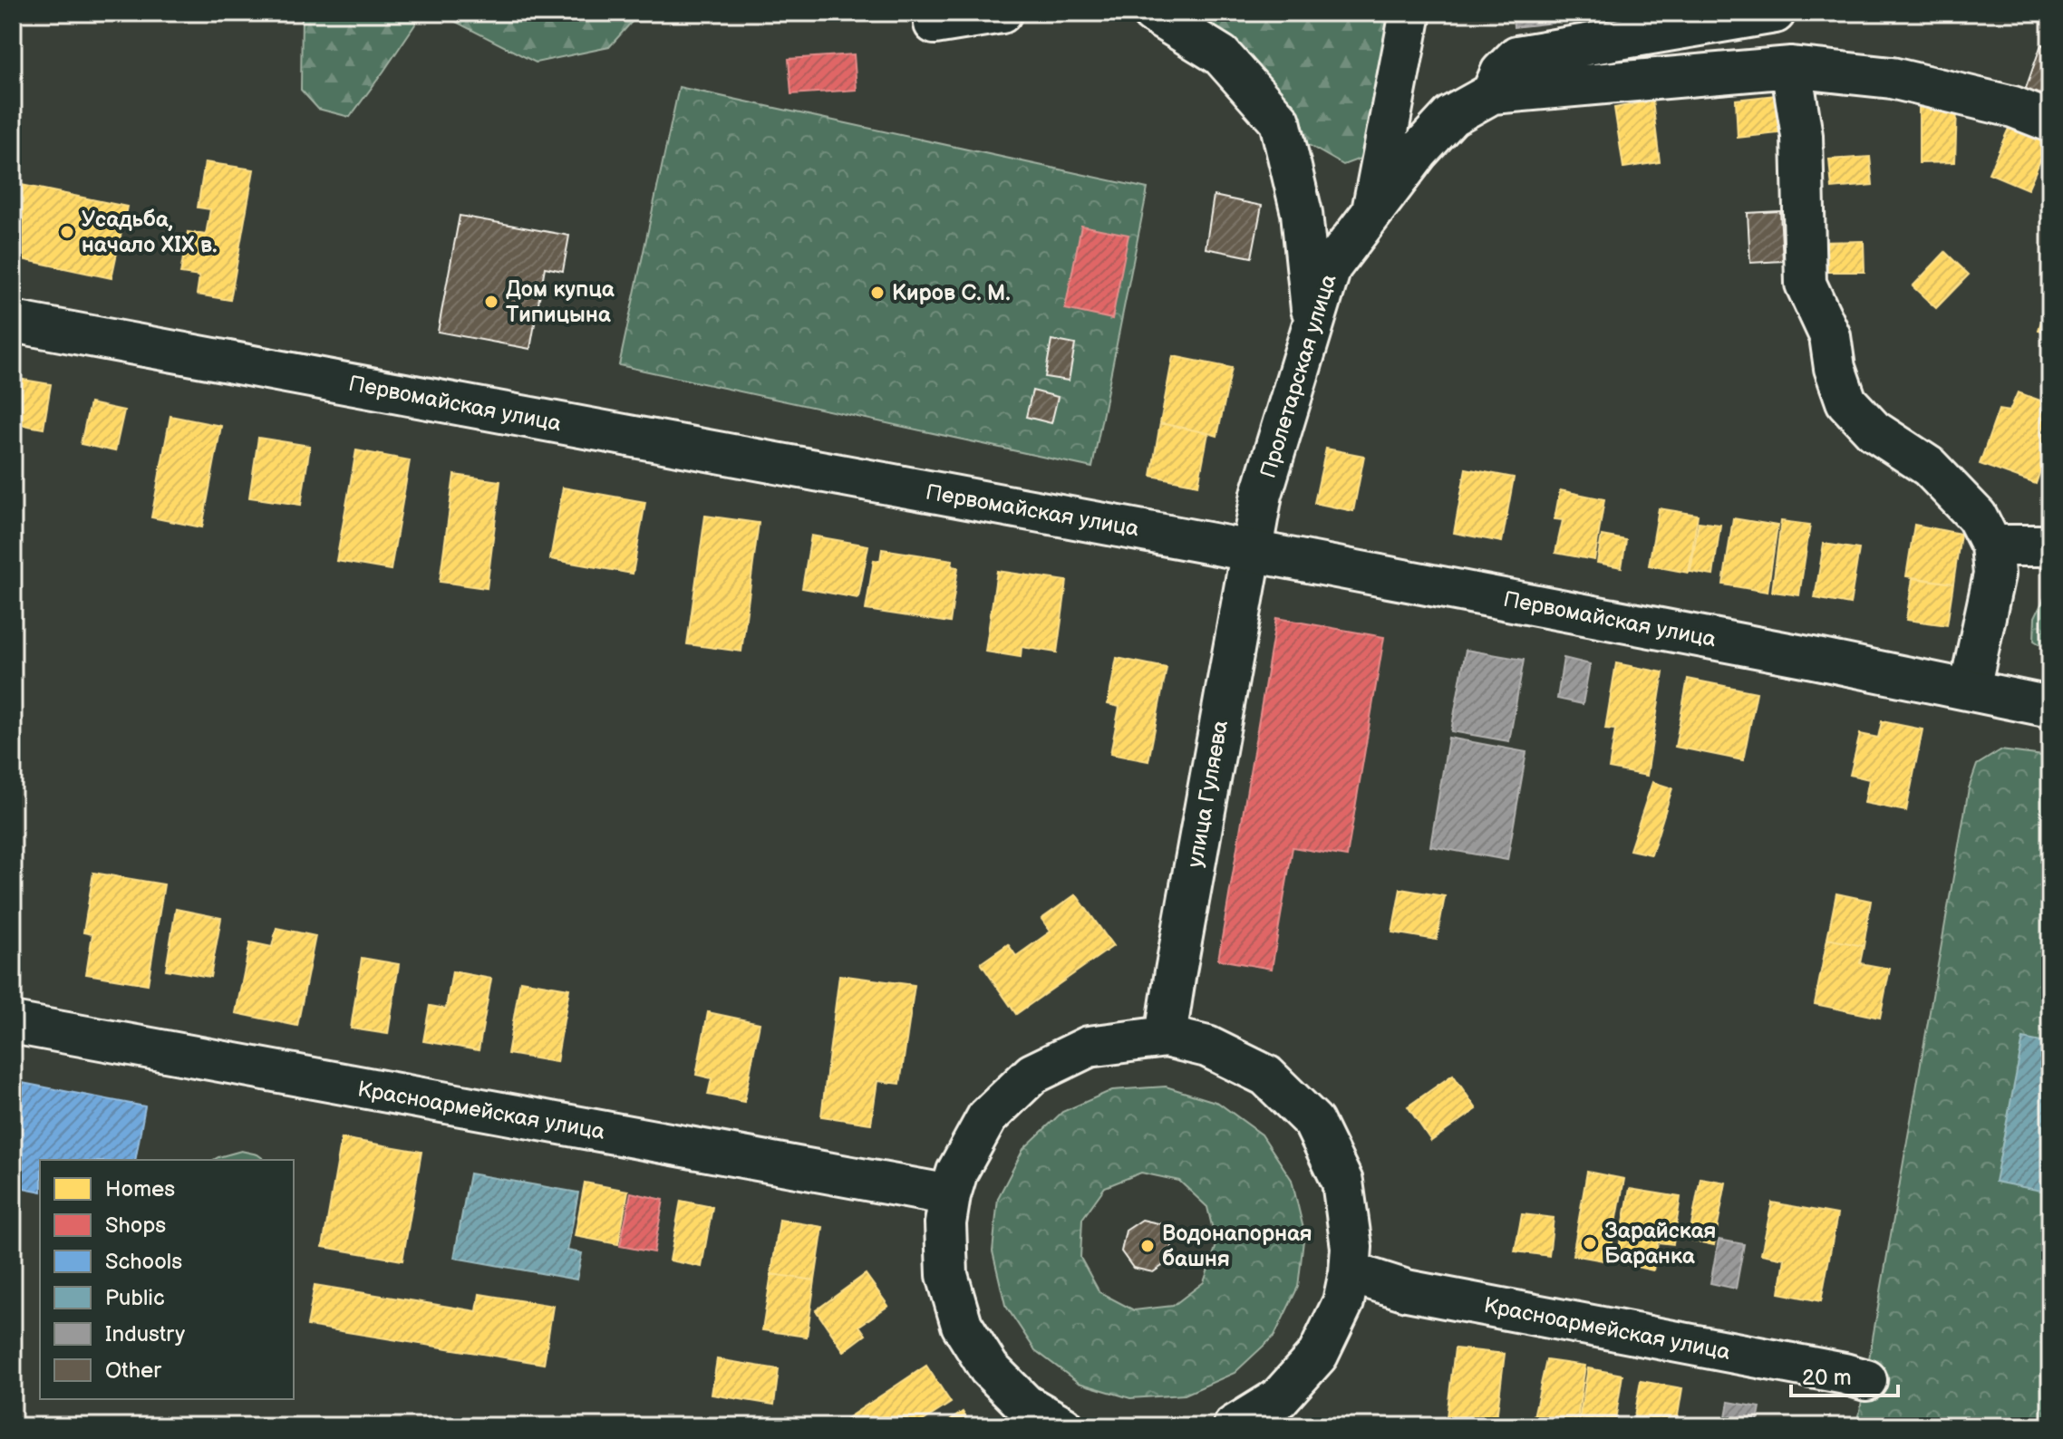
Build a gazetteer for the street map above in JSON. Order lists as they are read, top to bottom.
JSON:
{
  "streets": {
    "street": [
      "Пролетарская улица",
      "Первомайская улица",
      "улица Гуляева",
      "Красноармейская улица"
    ]
  },
  "crossings": [
    ["Пролетарская улица", "Первомайская улица"],
    ["Пролетарская улица", "улица Гуляева"],
    ["Первомайская улица", "улица Гуляева"]
  ],
  "places": [
    "Усадьба, начало XIX в.",
    "Киров С. М.",
    "Дом купца Типицына",
    "Зарайская Баранка",
    "Водонапорная башня"
  ],
  "legend": [
    "Homes",
    "Shops",
    "Schools",
    "Public",
    "Industry",
    "Other"
  ],
  "scale_bar": "20 m"
}
